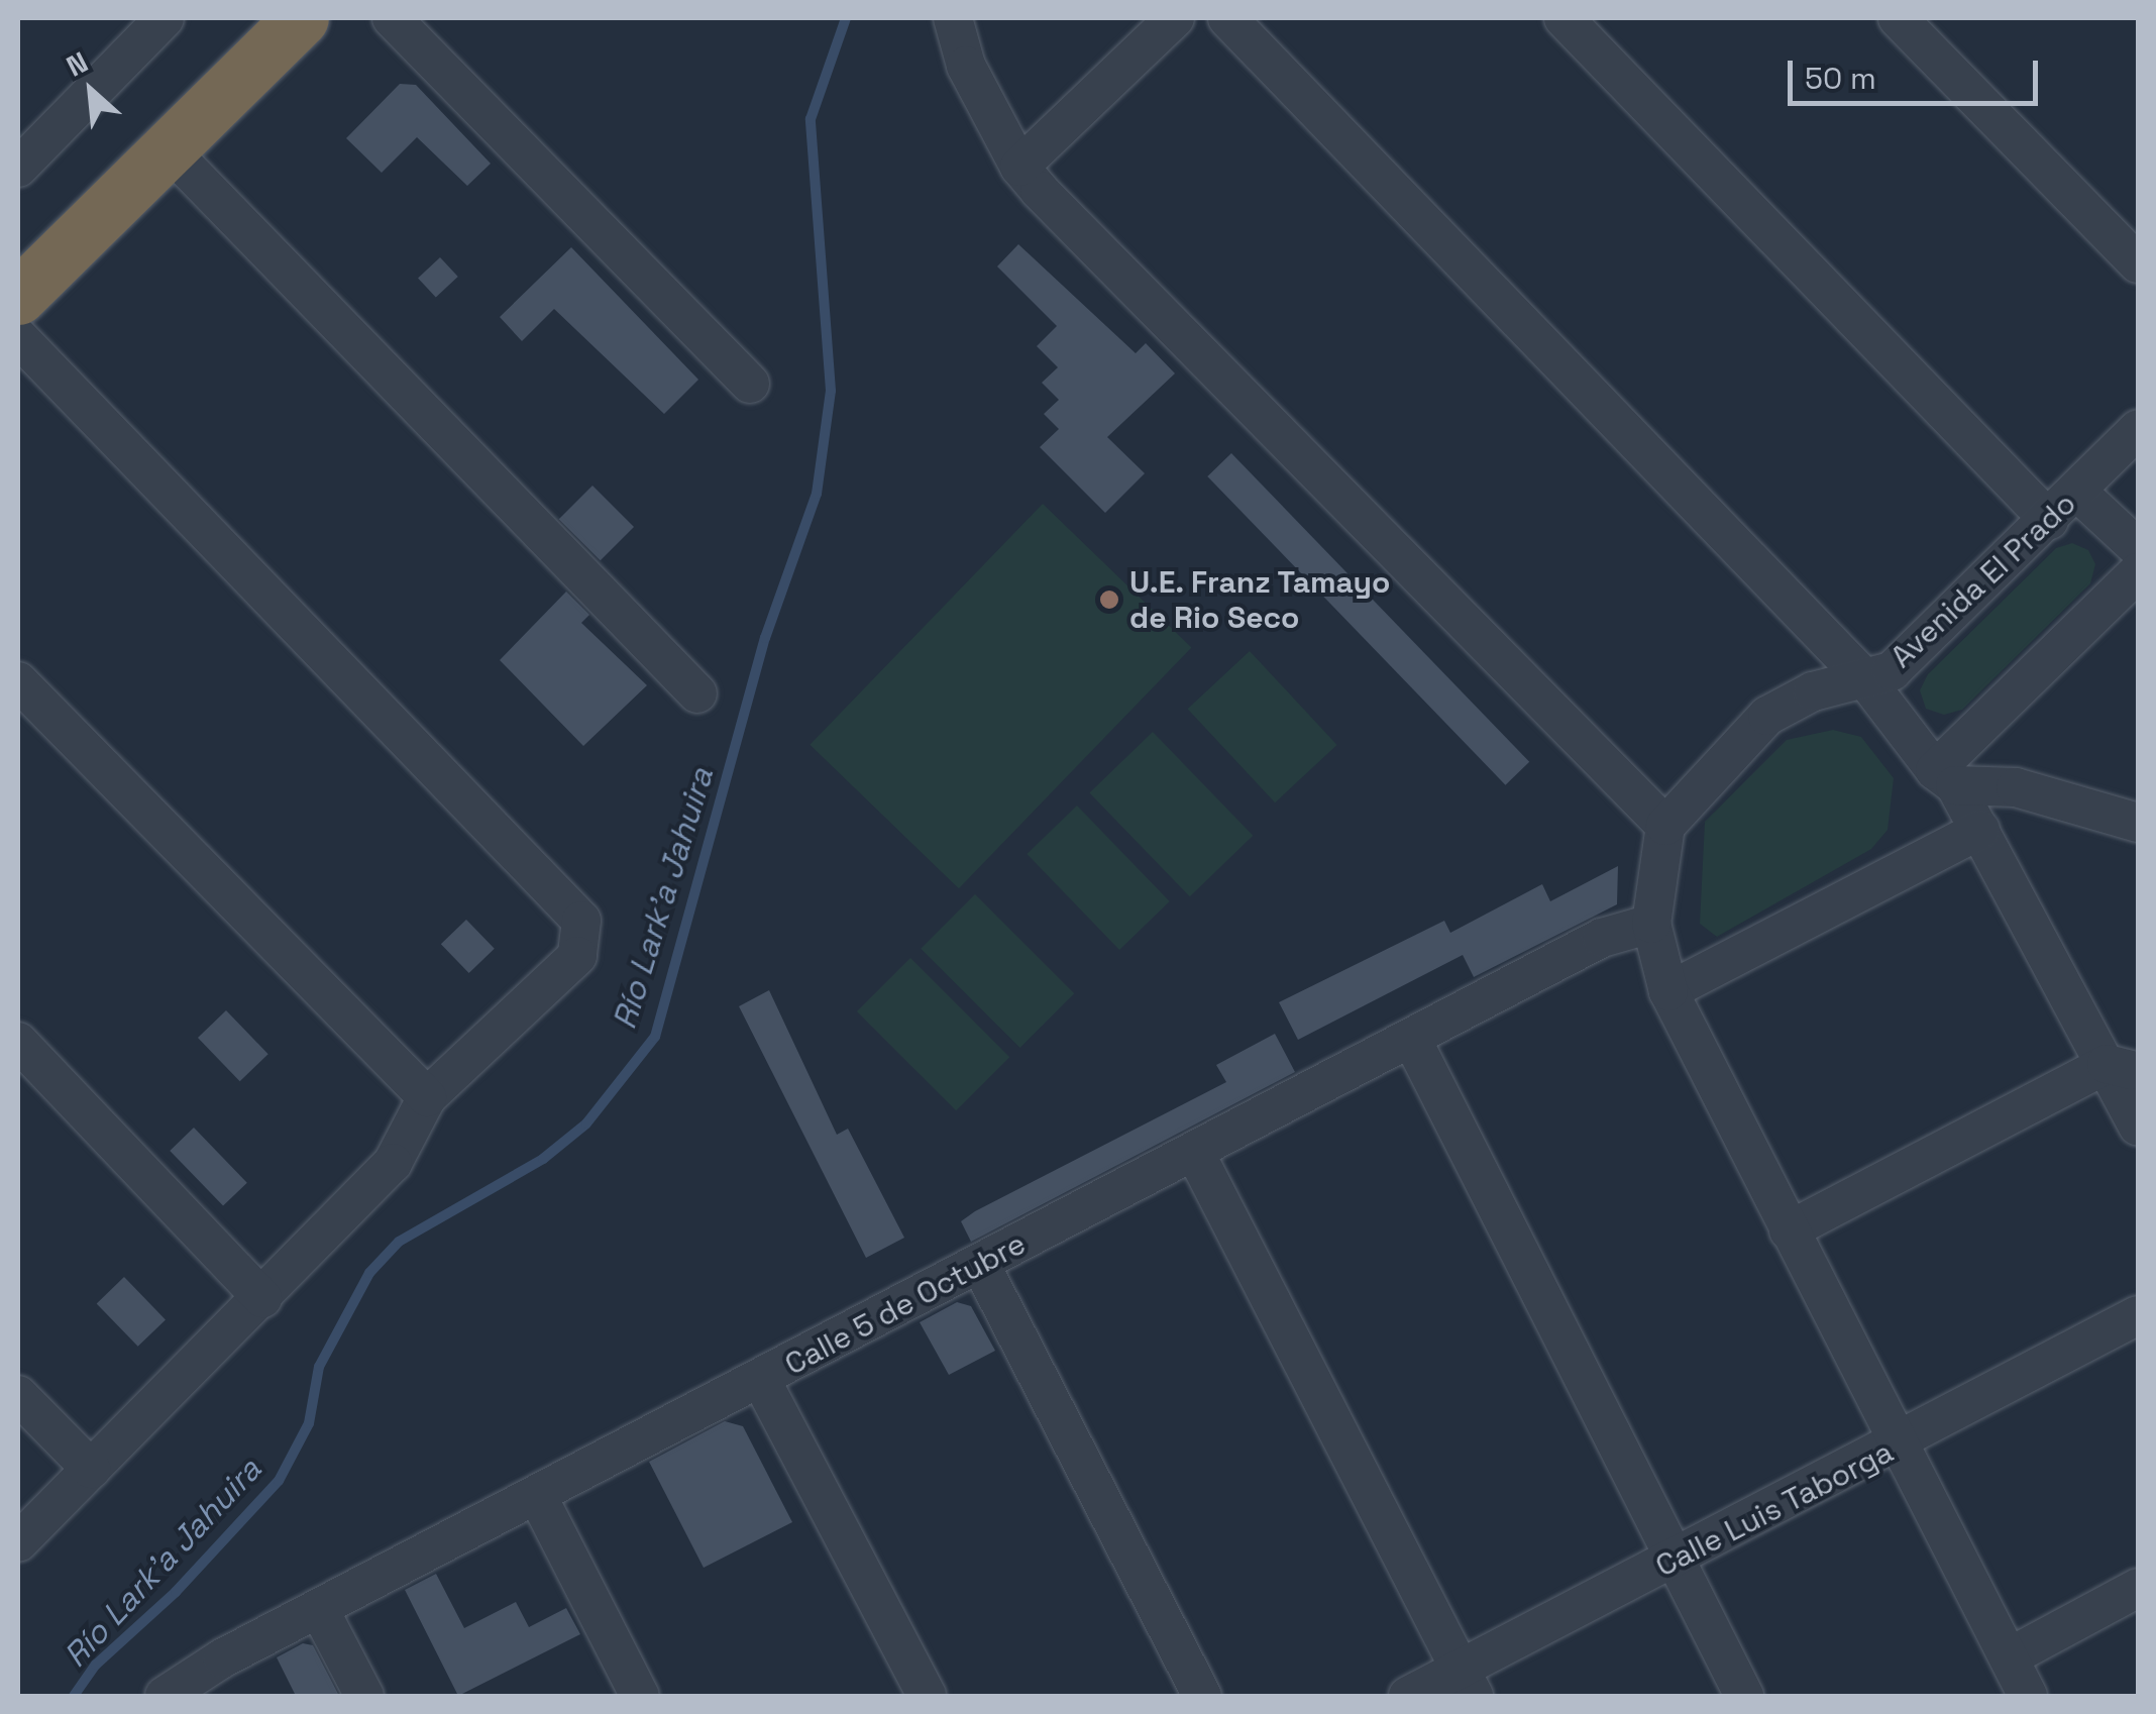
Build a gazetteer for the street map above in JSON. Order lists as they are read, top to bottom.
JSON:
{
  "streets": {
    "street": ["Avenida El Prado", "Calle 5 de Octubre", "Calle Luis Taborga"]
  },
  "water": ["Río Lark’a Jahuira"],
  "places": ["U.E. Franz Tamayo de Rio Seco"],
  "scale_bar": "50 m",
  "north": "top left"
}
